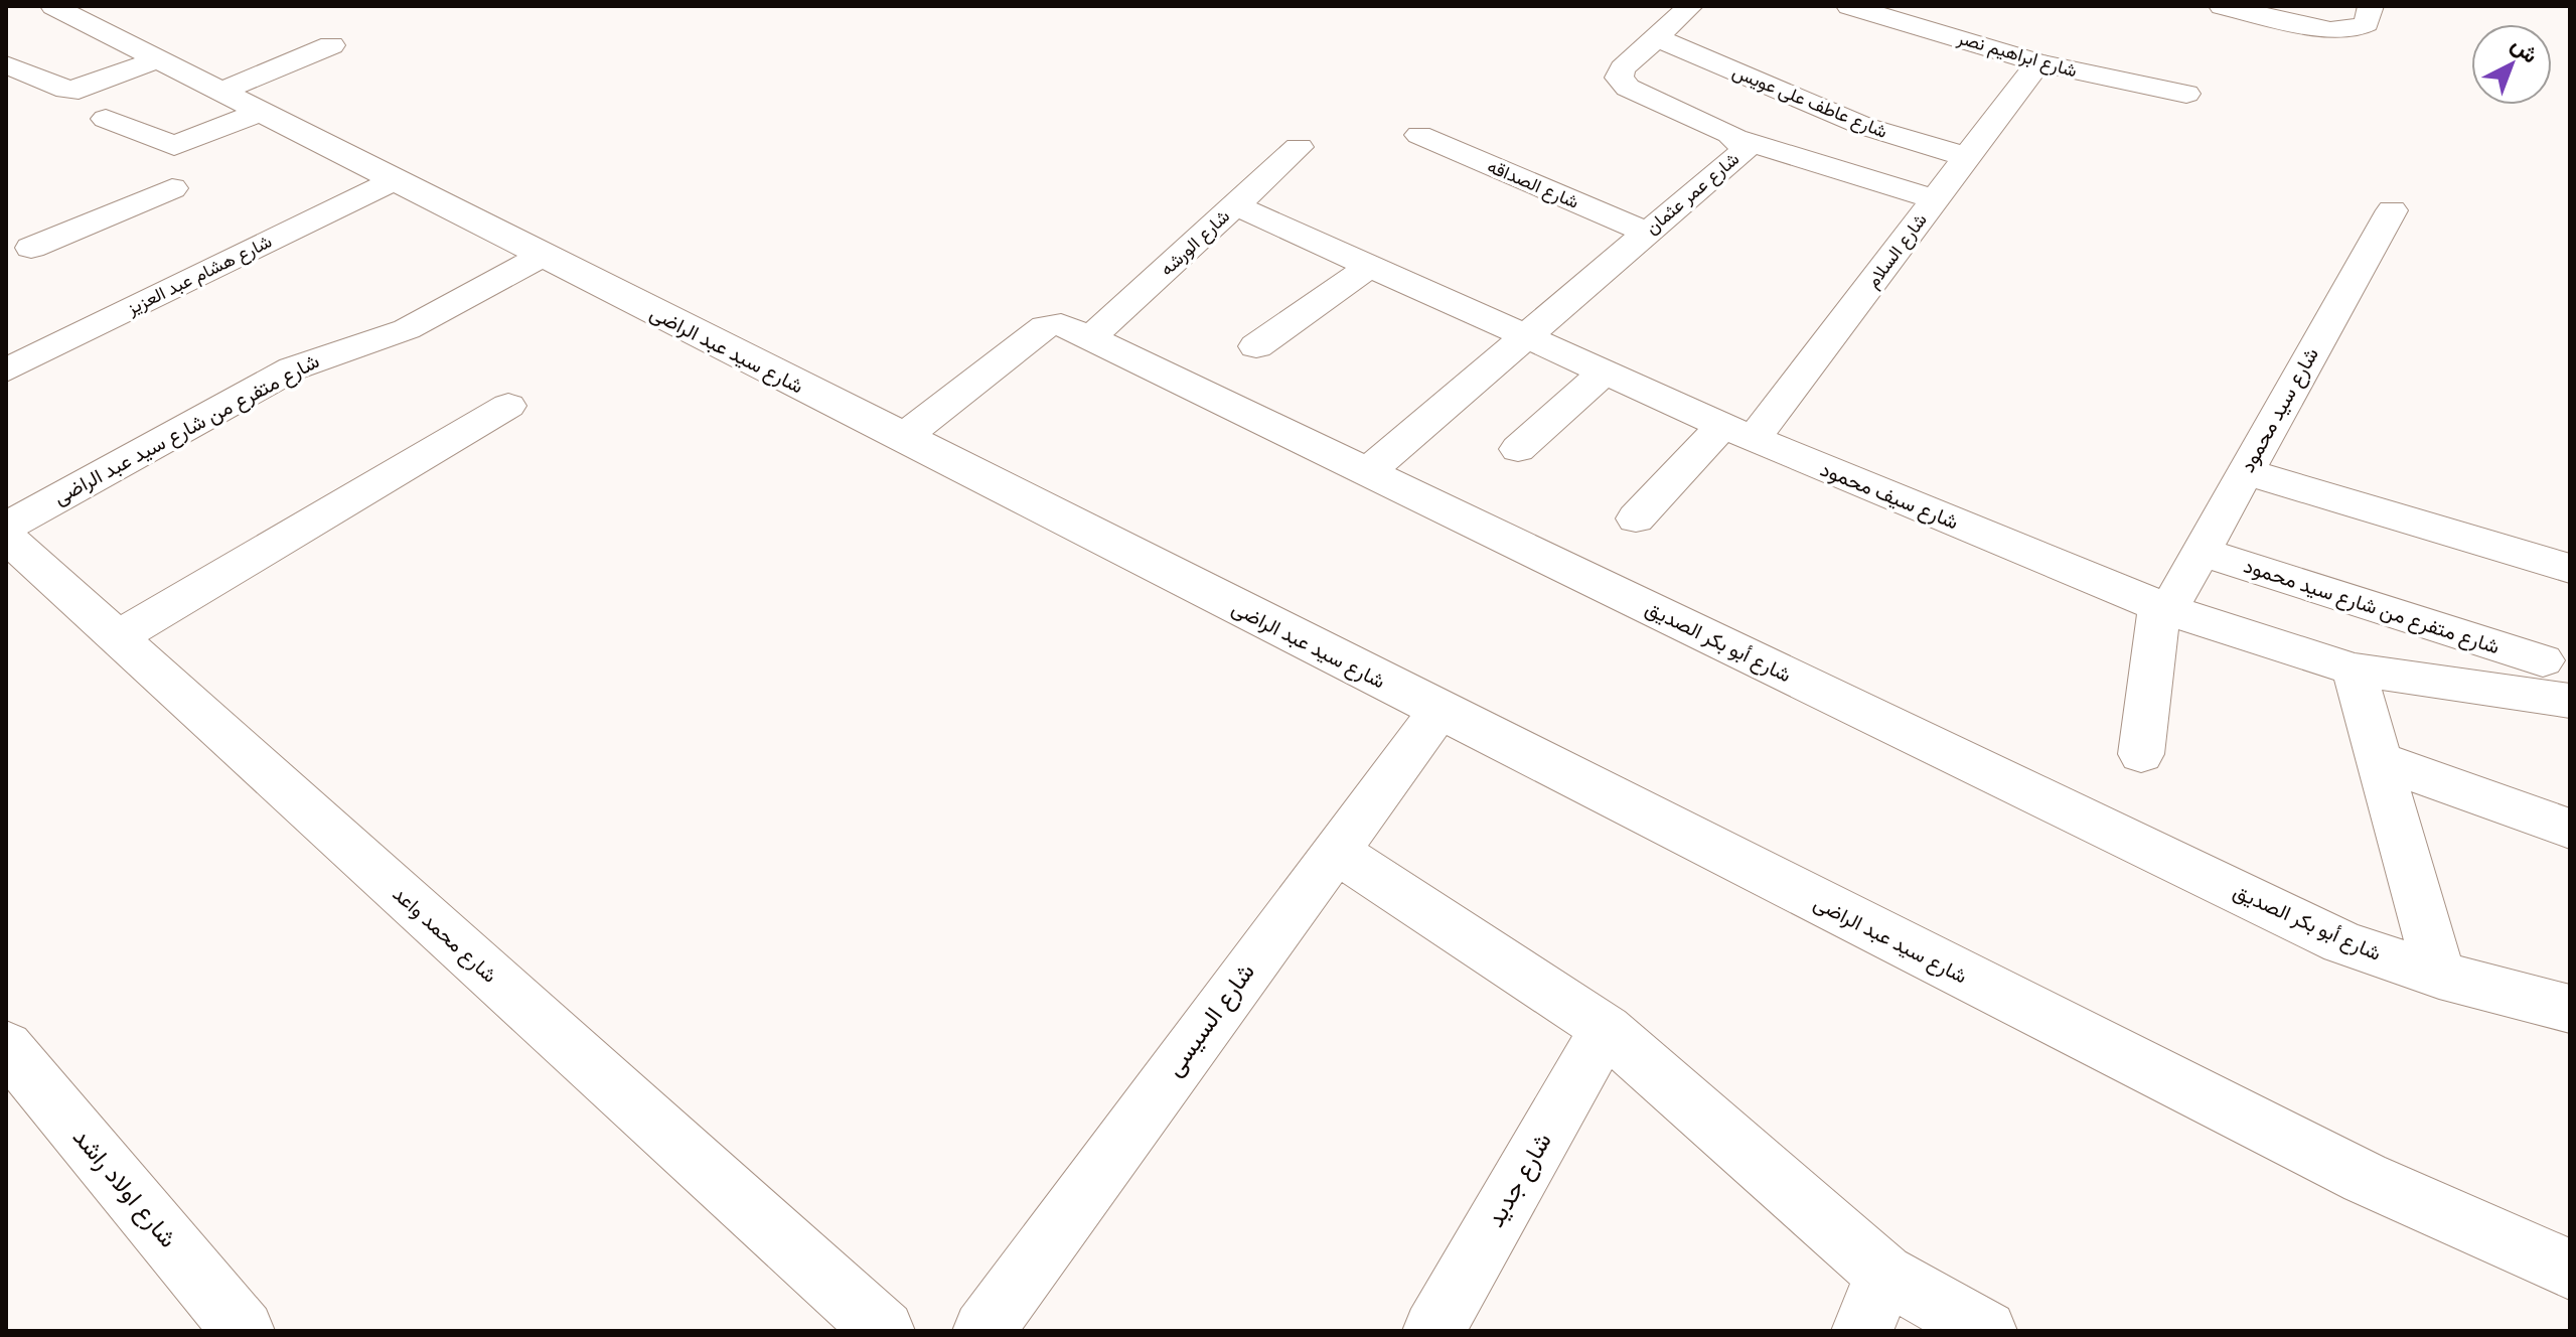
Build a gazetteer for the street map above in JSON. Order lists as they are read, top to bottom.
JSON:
{
  "streets": {
    "street": [
      "شارع ابراهيم نصر",
      "شارع عاطف على عويس",
      "شارع الصداقه",
      "شارع عمر عثمان",
      "شارع الورشه",
      "شارع السلام",
      "شارع هشام عبد العزيز",
      "شارع سيد عبد الراضى",
      "شارع سيد محمود",
      "شارع متفرع من شارع سيد عبد الراضى",
      "شارع سيف محمود",
      "شارع متفرع من شارع سيد محمود",
      "شارع أبو بكر الصديق",
      "شارع محمد واعد",
      "شارع السيسى",
      "شارع جديد",
      "شارع اولاد راشد"
    ]
  },
  "crossings": [
    ["شارع ابراهيم نصر", "شارع السلام"],
    ["شارع عاطف على عويس", "شارع عمر عثمان"],
    ["شارع عاطف على عويس", "شارع السلام"],
    ["شارع الصداقه", "شارع عمر عثمان"],
    ["شارع عمر عثمان", "شارع سيف محمود"],
    ["شارع عمر عثمان", "شارع أبو بكر الصديق"],
    ["شارع الورشه", "شارع سيف محمود"],
    ["شارع الورشه", "شارع أبو بكر الصديق"],
    ["شارع السلام", "شارع سيف محمود"],
    ["شارع هشام عبد العزيز", "شارع سيد عبد الراضى"],
    ["شارع سيد عبد الراضى", "شارع متفرع من شارع سيد عبد الراضى"],
    ["شارع سيد عبد الراضى", "شارع أبو بكر الصديق"],
    ["شارع سيد عبد الراضى", "شارع السيسى"],
    ["شارع سيد محمود", "شارع سيف محمود"],
    ["شارع سيد محمود", "شارع متفرع من شارع سيد محمود"]
  ],
  "north": "top right"
}
